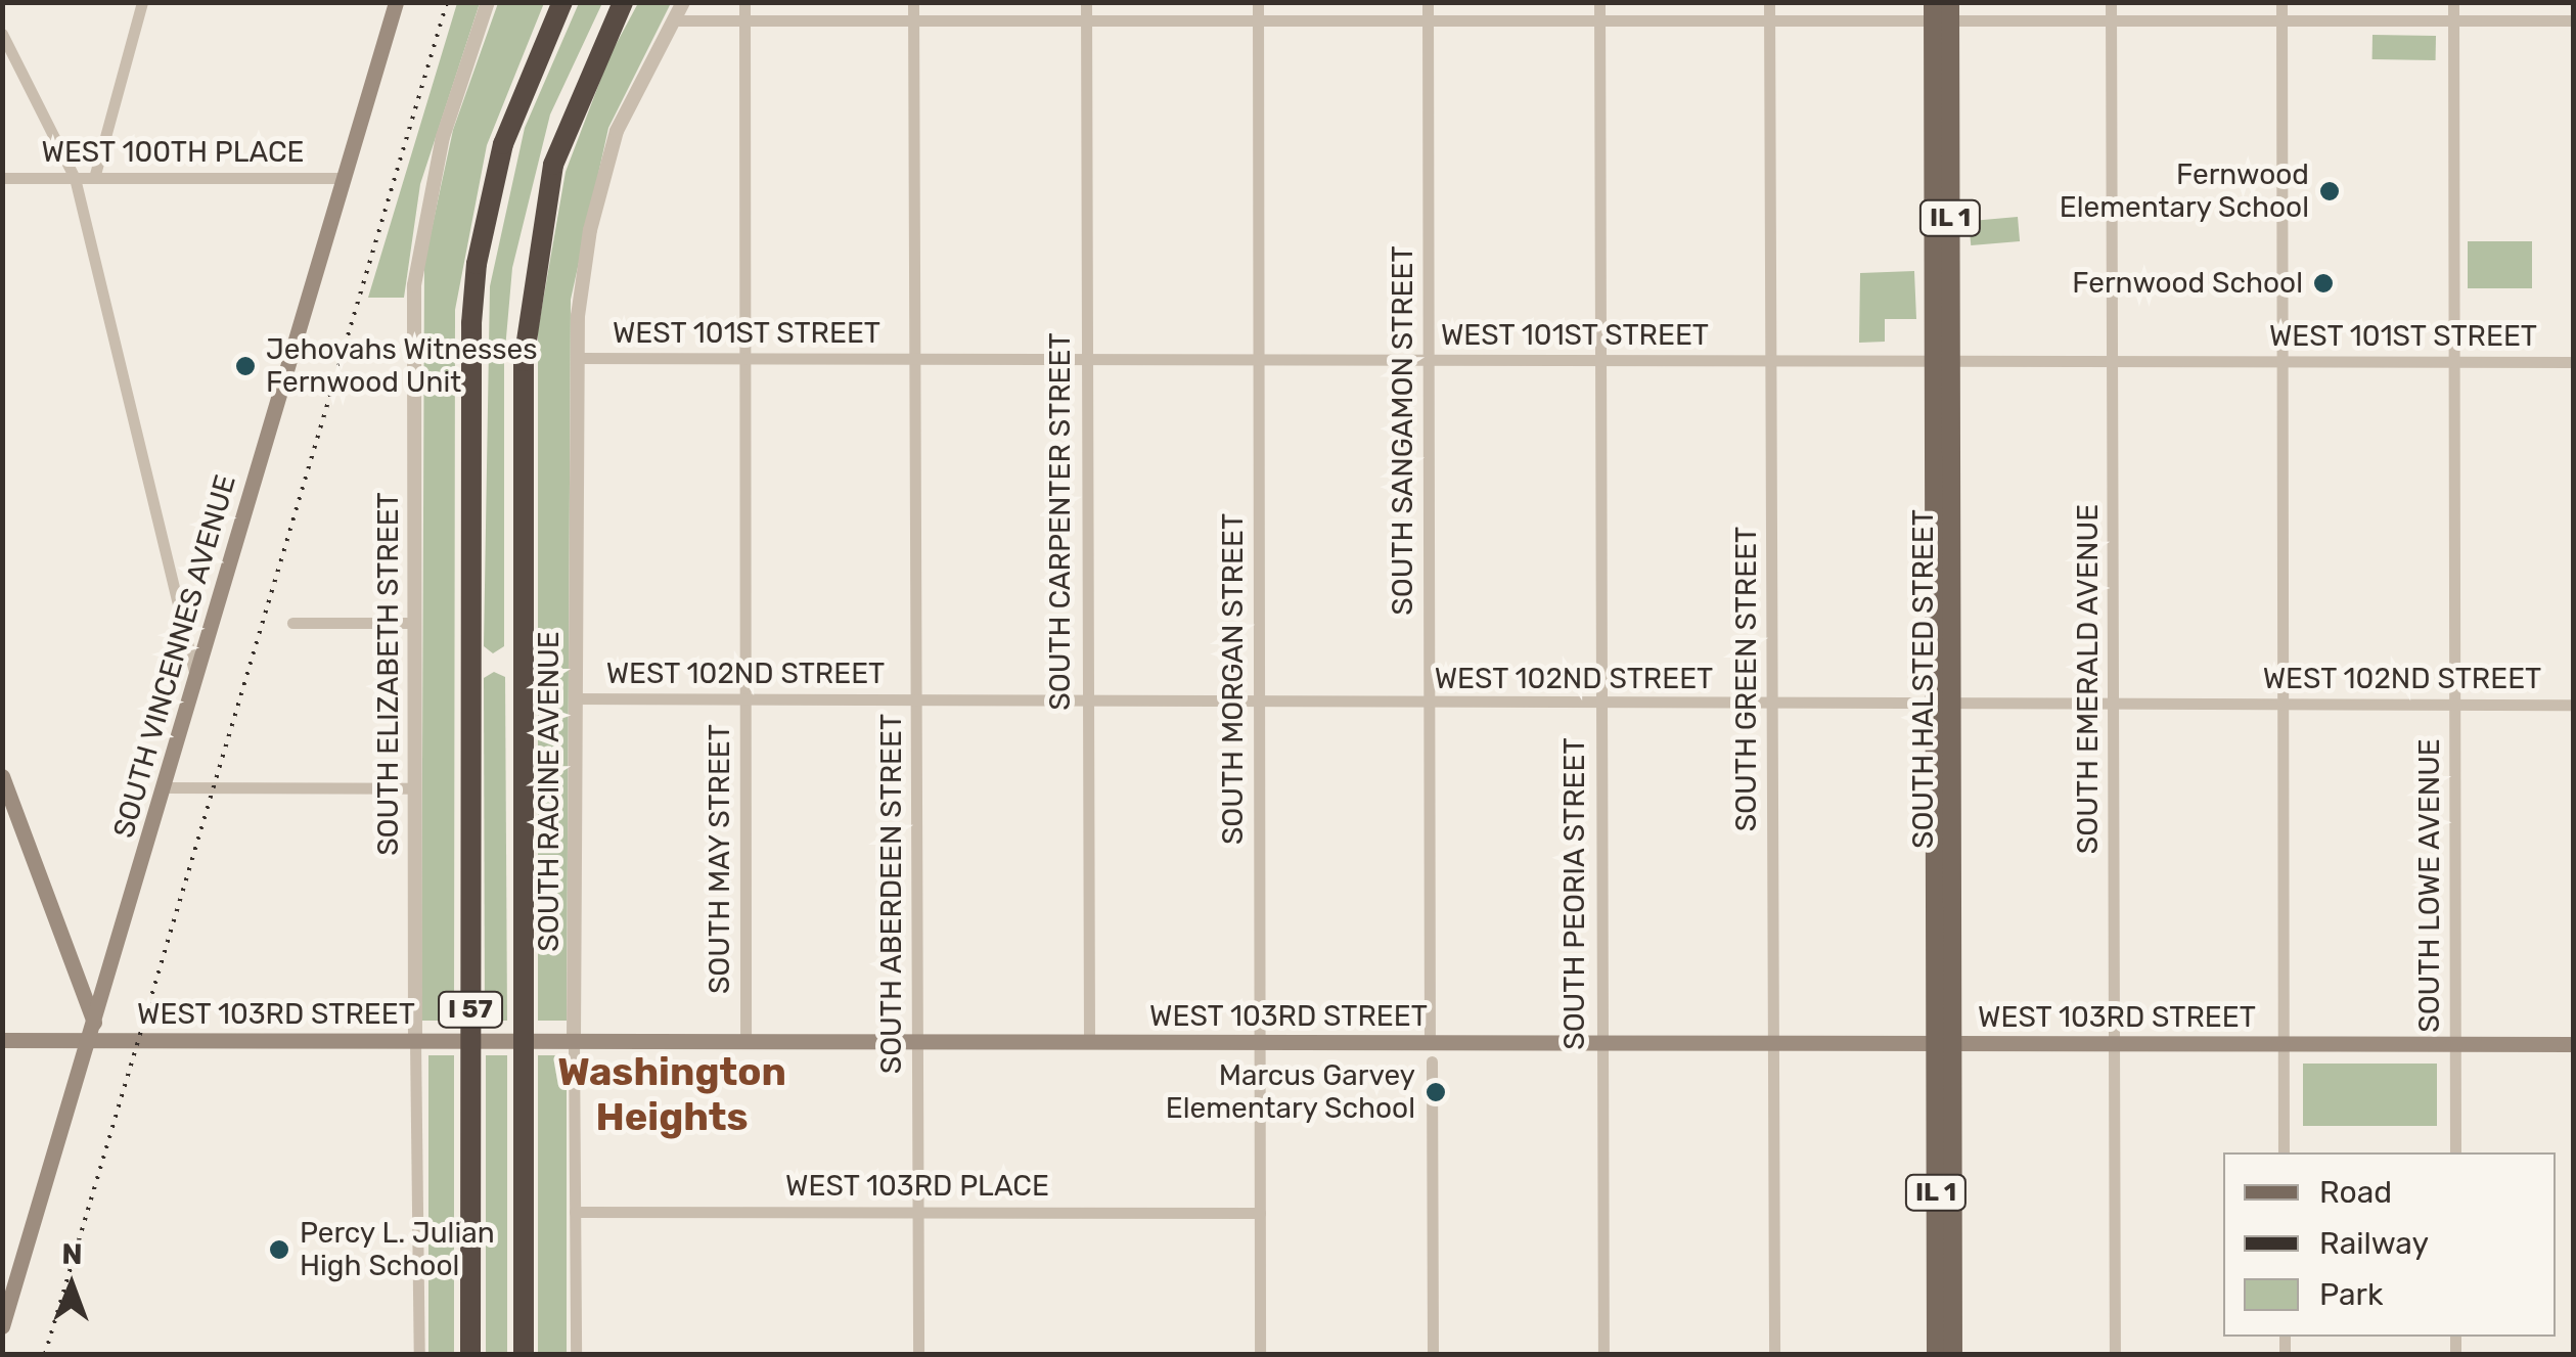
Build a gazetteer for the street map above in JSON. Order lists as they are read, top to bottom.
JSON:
{
  "streets": {
    "highway": ["I 57"],
    "main road": [
      "IL 1",
      "SOUTH VINCENNES AVENUE",
      "SOUTH HALSTED STREET",
      "WEST 103RD STREET"
    ],
    "street": [
      "WEST 100TH PLACE",
      "WEST 101ST STREET",
      "SOUTH SANGAMON STREET",
      "SOUTH CARPENTER STREET",
      "SOUTH ELIZABETH STREET",
      "WEST 102ND STREET",
      "SOUTH MORGAN STREET",
      "SOUTH GREEN STREET",
      "SOUTH EMERALD AVENUE",
      "SOUTH RACINE AVENUE",
      "SOUTH MAY STREET",
      "SOUTH LOWE AVENUE",
      "SOUTH ABERDEEN STREET",
      "SOUTH PEORIA STREET",
      "WEST 103RD PLACE"
    ]
  },
  "crossings": [
    ["WEST 100TH PLACE", "SOUTH VINCENNES AVENUE"],
    ["WEST 101ST STREET", "SOUTH SANGAMON STREET"],
    ["WEST 101ST STREET", "SOUTH CARPENTER STREET"],
    ["WEST 101ST STREET", "SOUTH MORGAN STREET"],
    ["WEST 101ST STREET", "SOUTH GREEN STREET"],
    ["WEST 101ST STREET", "SOUTH HALSTED STREET"],
    ["WEST 101ST STREET", "SOUTH EMERALD AVENUE"],
    ["WEST 101ST STREET", "SOUTH RACINE AVENUE"],
    ["WEST 101ST STREET", "SOUTH MAY STREET"],
    ["WEST 101ST STREET", "SOUTH LOWE AVENUE"],
    ["WEST 101ST STREET", "SOUTH ABERDEEN STREET"],
    ["WEST 101ST STREET", "SOUTH PEORIA STREET"],
    ["SOUTH SANGAMON STREET", "WEST 102ND STREET"],
    ["SOUTH SANGAMON STREET", "WEST 103RD STREET"],
    ["SOUTH CARPENTER STREET", "WEST 102ND STREET"],
    ["SOUTH CARPENTER STREET", "WEST 103RD STREET"],
    ["SOUTH VINCENNES AVENUE", "WEST 103RD STREET"],
    ["SOUTH ELIZABETH STREET", "WEST 103RD STREET"],
    ["WEST 102ND STREET", "SOUTH MORGAN STREET"],
    ["WEST 102ND STREET", "SOUTH GREEN STREET"],
    ["WEST 102ND STREET", "SOUTH HALSTED STREET"],
    ["WEST 102ND STREET", "SOUTH EMERALD AVENUE"],
    ["WEST 102ND STREET", "SOUTH RACINE AVENUE"],
    ["WEST 102ND STREET", "SOUTH MAY STREET"],
    ["WEST 102ND STREET", "SOUTH LOWE AVENUE"],
    ["WEST 102ND STREET", "SOUTH ABERDEEN STREET"],
    ["WEST 102ND STREET", "SOUTH PEORIA STREET"],
    ["SOUTH MORGAN STREET", "WEST 103RD STREET"],
    ["SOUTH MORGAN STREET", "WEST 103RD PLACE"],
    ["SOUTH GREEN STREET", "WEST 103RD STREET"],
    ["SOUTH HALSTED STREET", "WEST 103RD STREET"],
    ["SOUTH EMERALD AVENUE", "WEST 103RD STREET"],
    ["SOUTH RACINE AVENUE", "WEST 103RD STREET"],
    ["SOUTH RACINE AVENUE", "WEST 103RD PLACE"],
    ["SOUTH MAY STREET", "WEST 103RD STREET"],
    ["SOUTH LOWE AVENUE", "WEST 103RD STREET"],
    ["SOUTH ABERDEEN STREET", "WEST 103RD STREET"],
    ["SOUTH ABERDEEN STREET", "WEST 103RD PLACE"],
    ["SOUTH PEORIA STREET", "WEST 103RD STREET"]
  ],
  "districts": ["Washington Heights"],
  "places": [
    "Fernwood Elementary School",
    "Fernwood School",
    "Jehovahs Witnesses Fernwood Unit",
    "Marcus Garvey Elementary School",
    "Percy L. Julian High School"
  ],
  "legend": ["Road", "Railway", "Park"],
  "north": "top"
}
